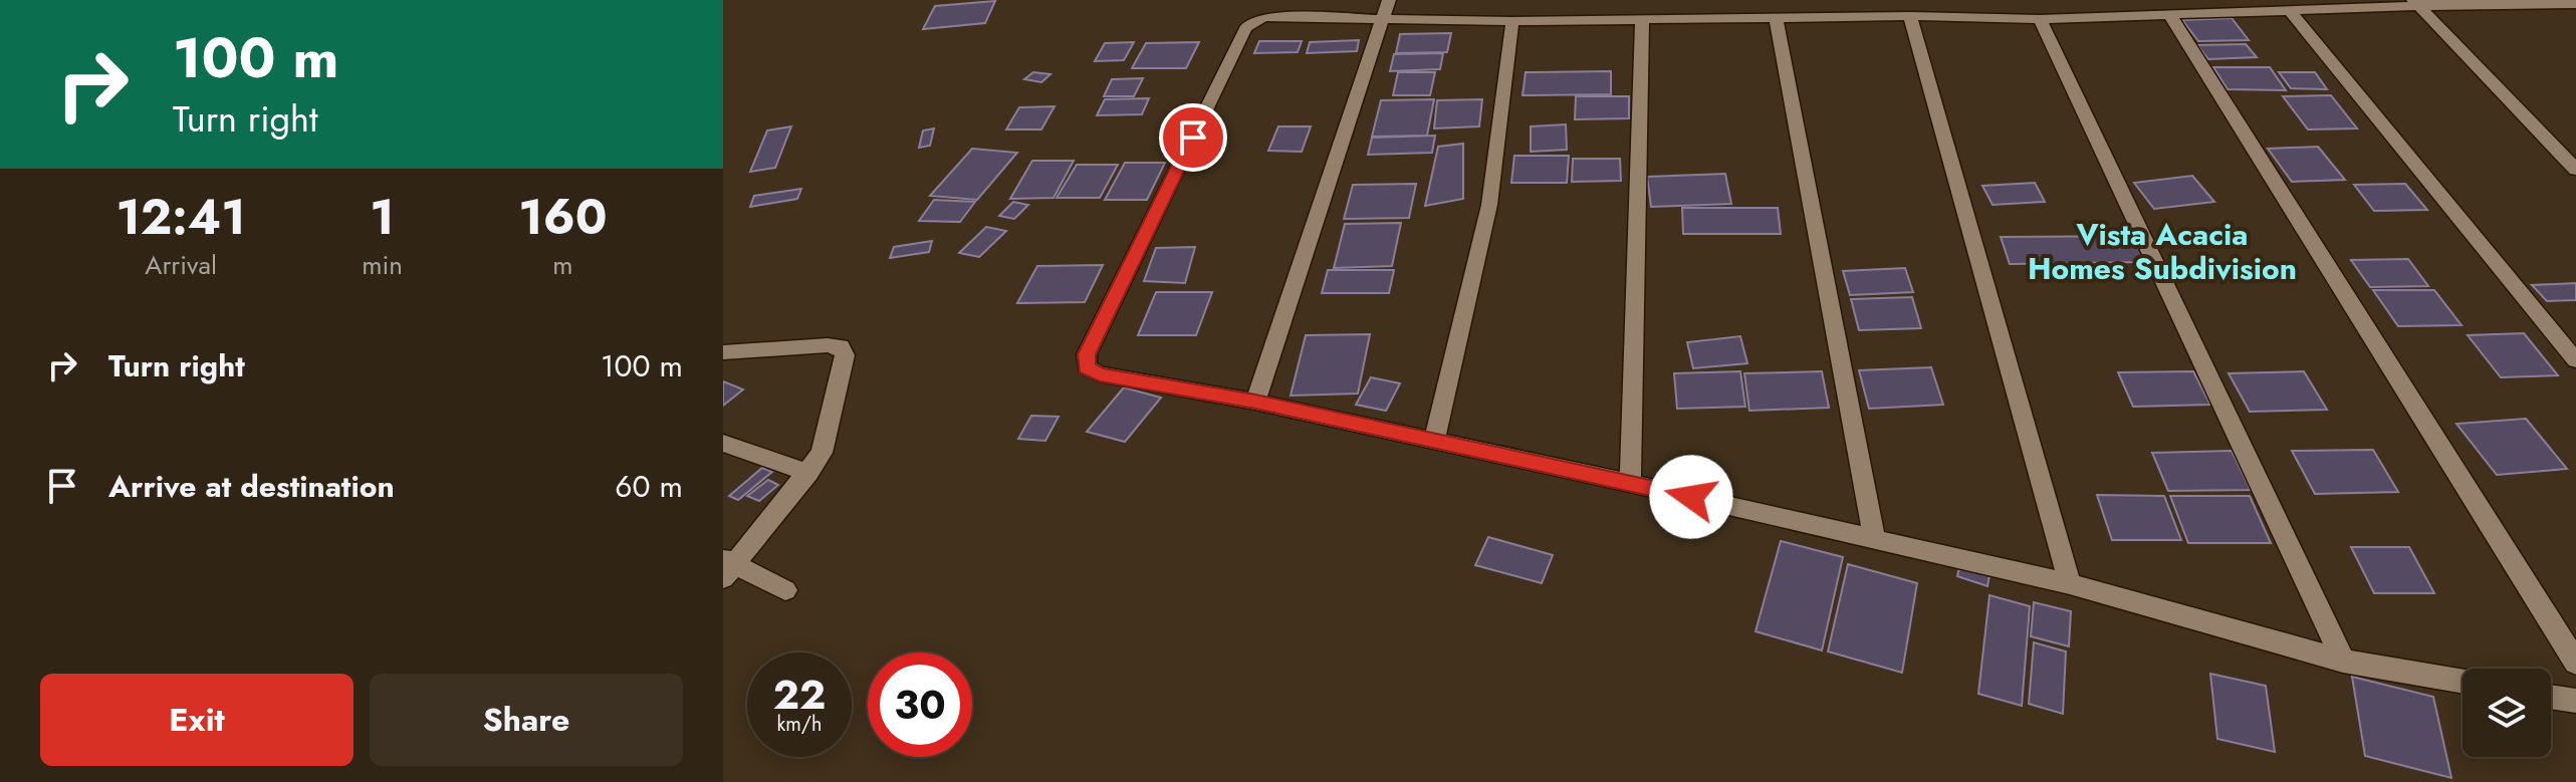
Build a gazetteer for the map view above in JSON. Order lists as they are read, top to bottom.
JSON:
{
  "districts": ["Vista Acacia Homes Subdivision"],
  "page": {
    "turn": ["100 m", "Turn right"],
    "eta": [
      "12:41",
      "Arrival",
      "1",
      "min",
      "160",
      "m"
    ],
    "list": [
      {
        "name": "Turn right",
        "value": "100 m"
      },
      {
        "name": "Arrive at destination",
        "value": "60 m"
      }
    ],
    "speed": "22 km/h",
    "limit": "30",
    "buttons": ["Exit", "Share"]
  }
}
